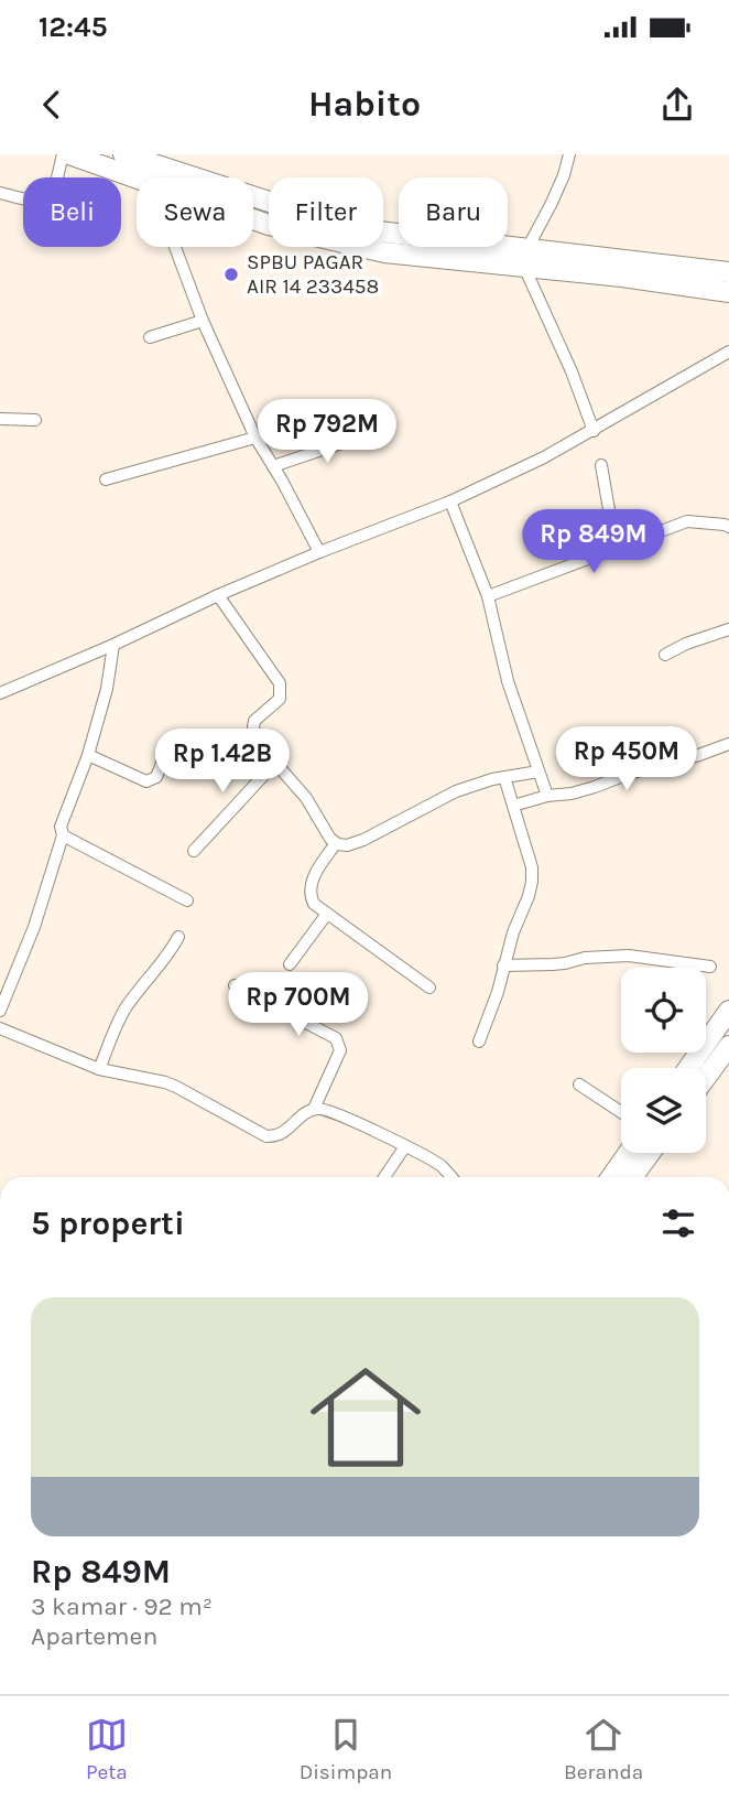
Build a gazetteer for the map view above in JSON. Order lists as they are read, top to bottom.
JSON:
{
  "places": ["SPBU PAGAR AIR 14 233458"],
  "page": {
    "status": "12:45",
    "header": "Habito",
    "chip": [
      "Beli",
      "Sewa",
      "Filter",
      "Baru"
    ],
    "price": [
      "Rp 792M",
      "Rp 849M",
      "Rp 450M",
      "Rp 1.42B",
      "Rp 700M"
    ],
    "heading": "5 properti",
    "list": [
      {
        "name": "Rp 849M",
        "note": "3 kamar · 92 m² · Apartemen"
      }
    ],
    "tabs": ["Peta", "Disimpan", "Beranda"]
  }
}
